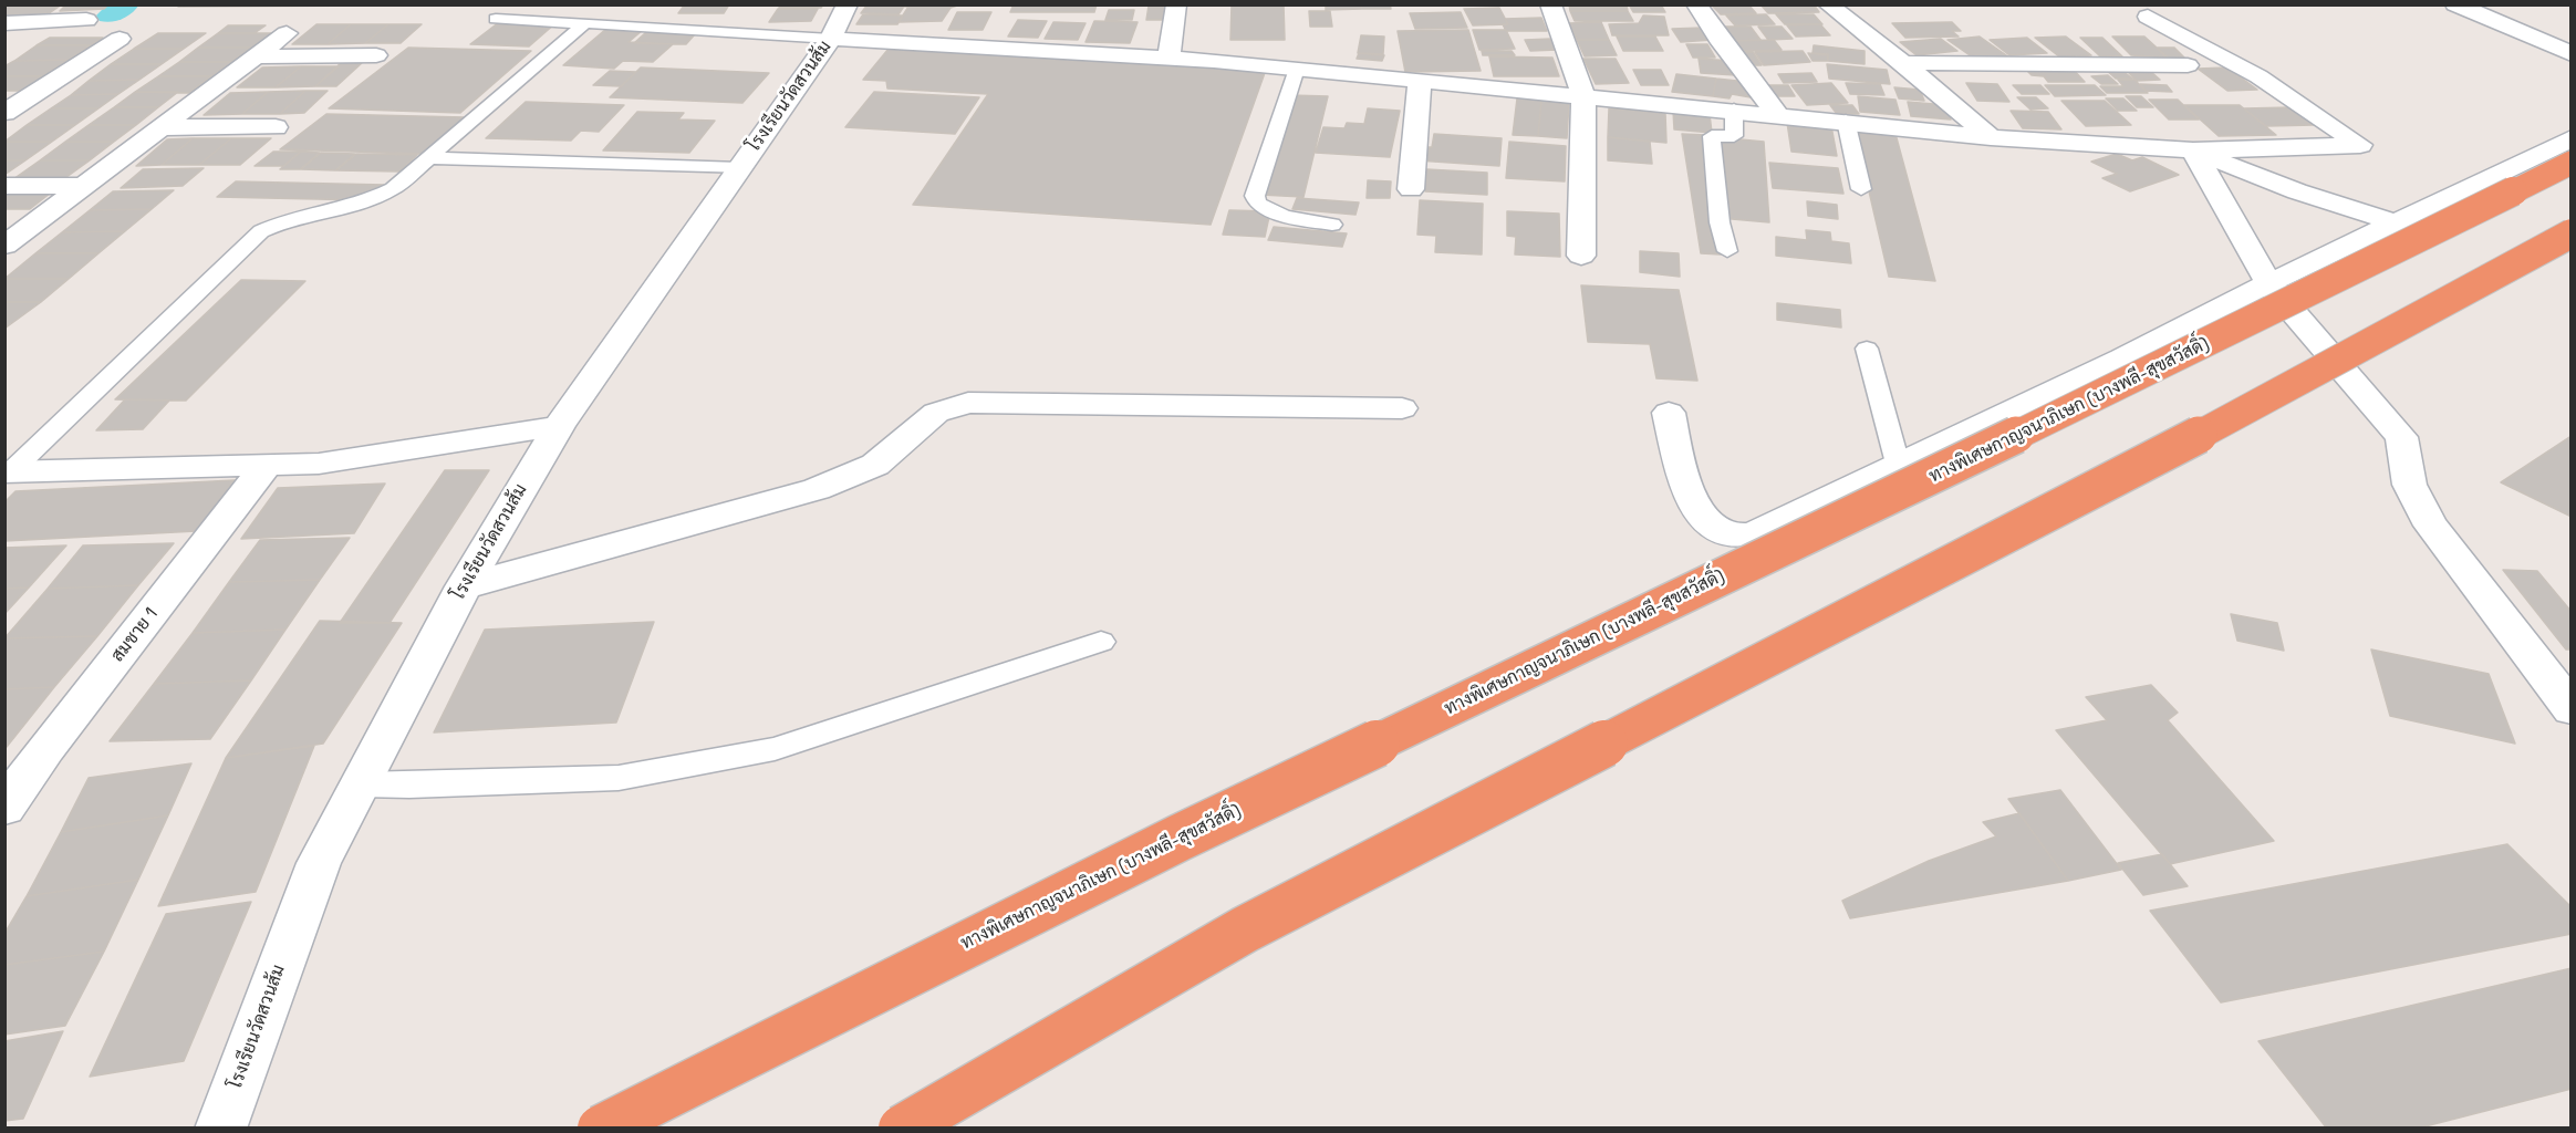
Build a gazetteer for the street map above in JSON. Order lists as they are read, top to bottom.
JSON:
{
  "streets": {
    "highway": ["ทางพิเศษกาญจนาภิเษก (บางพลี-สุขสวัสดิ์)"],
    "street": ["โรงเรียนวัดสวนส้ม", "สมชาย 1"]
  }
}
